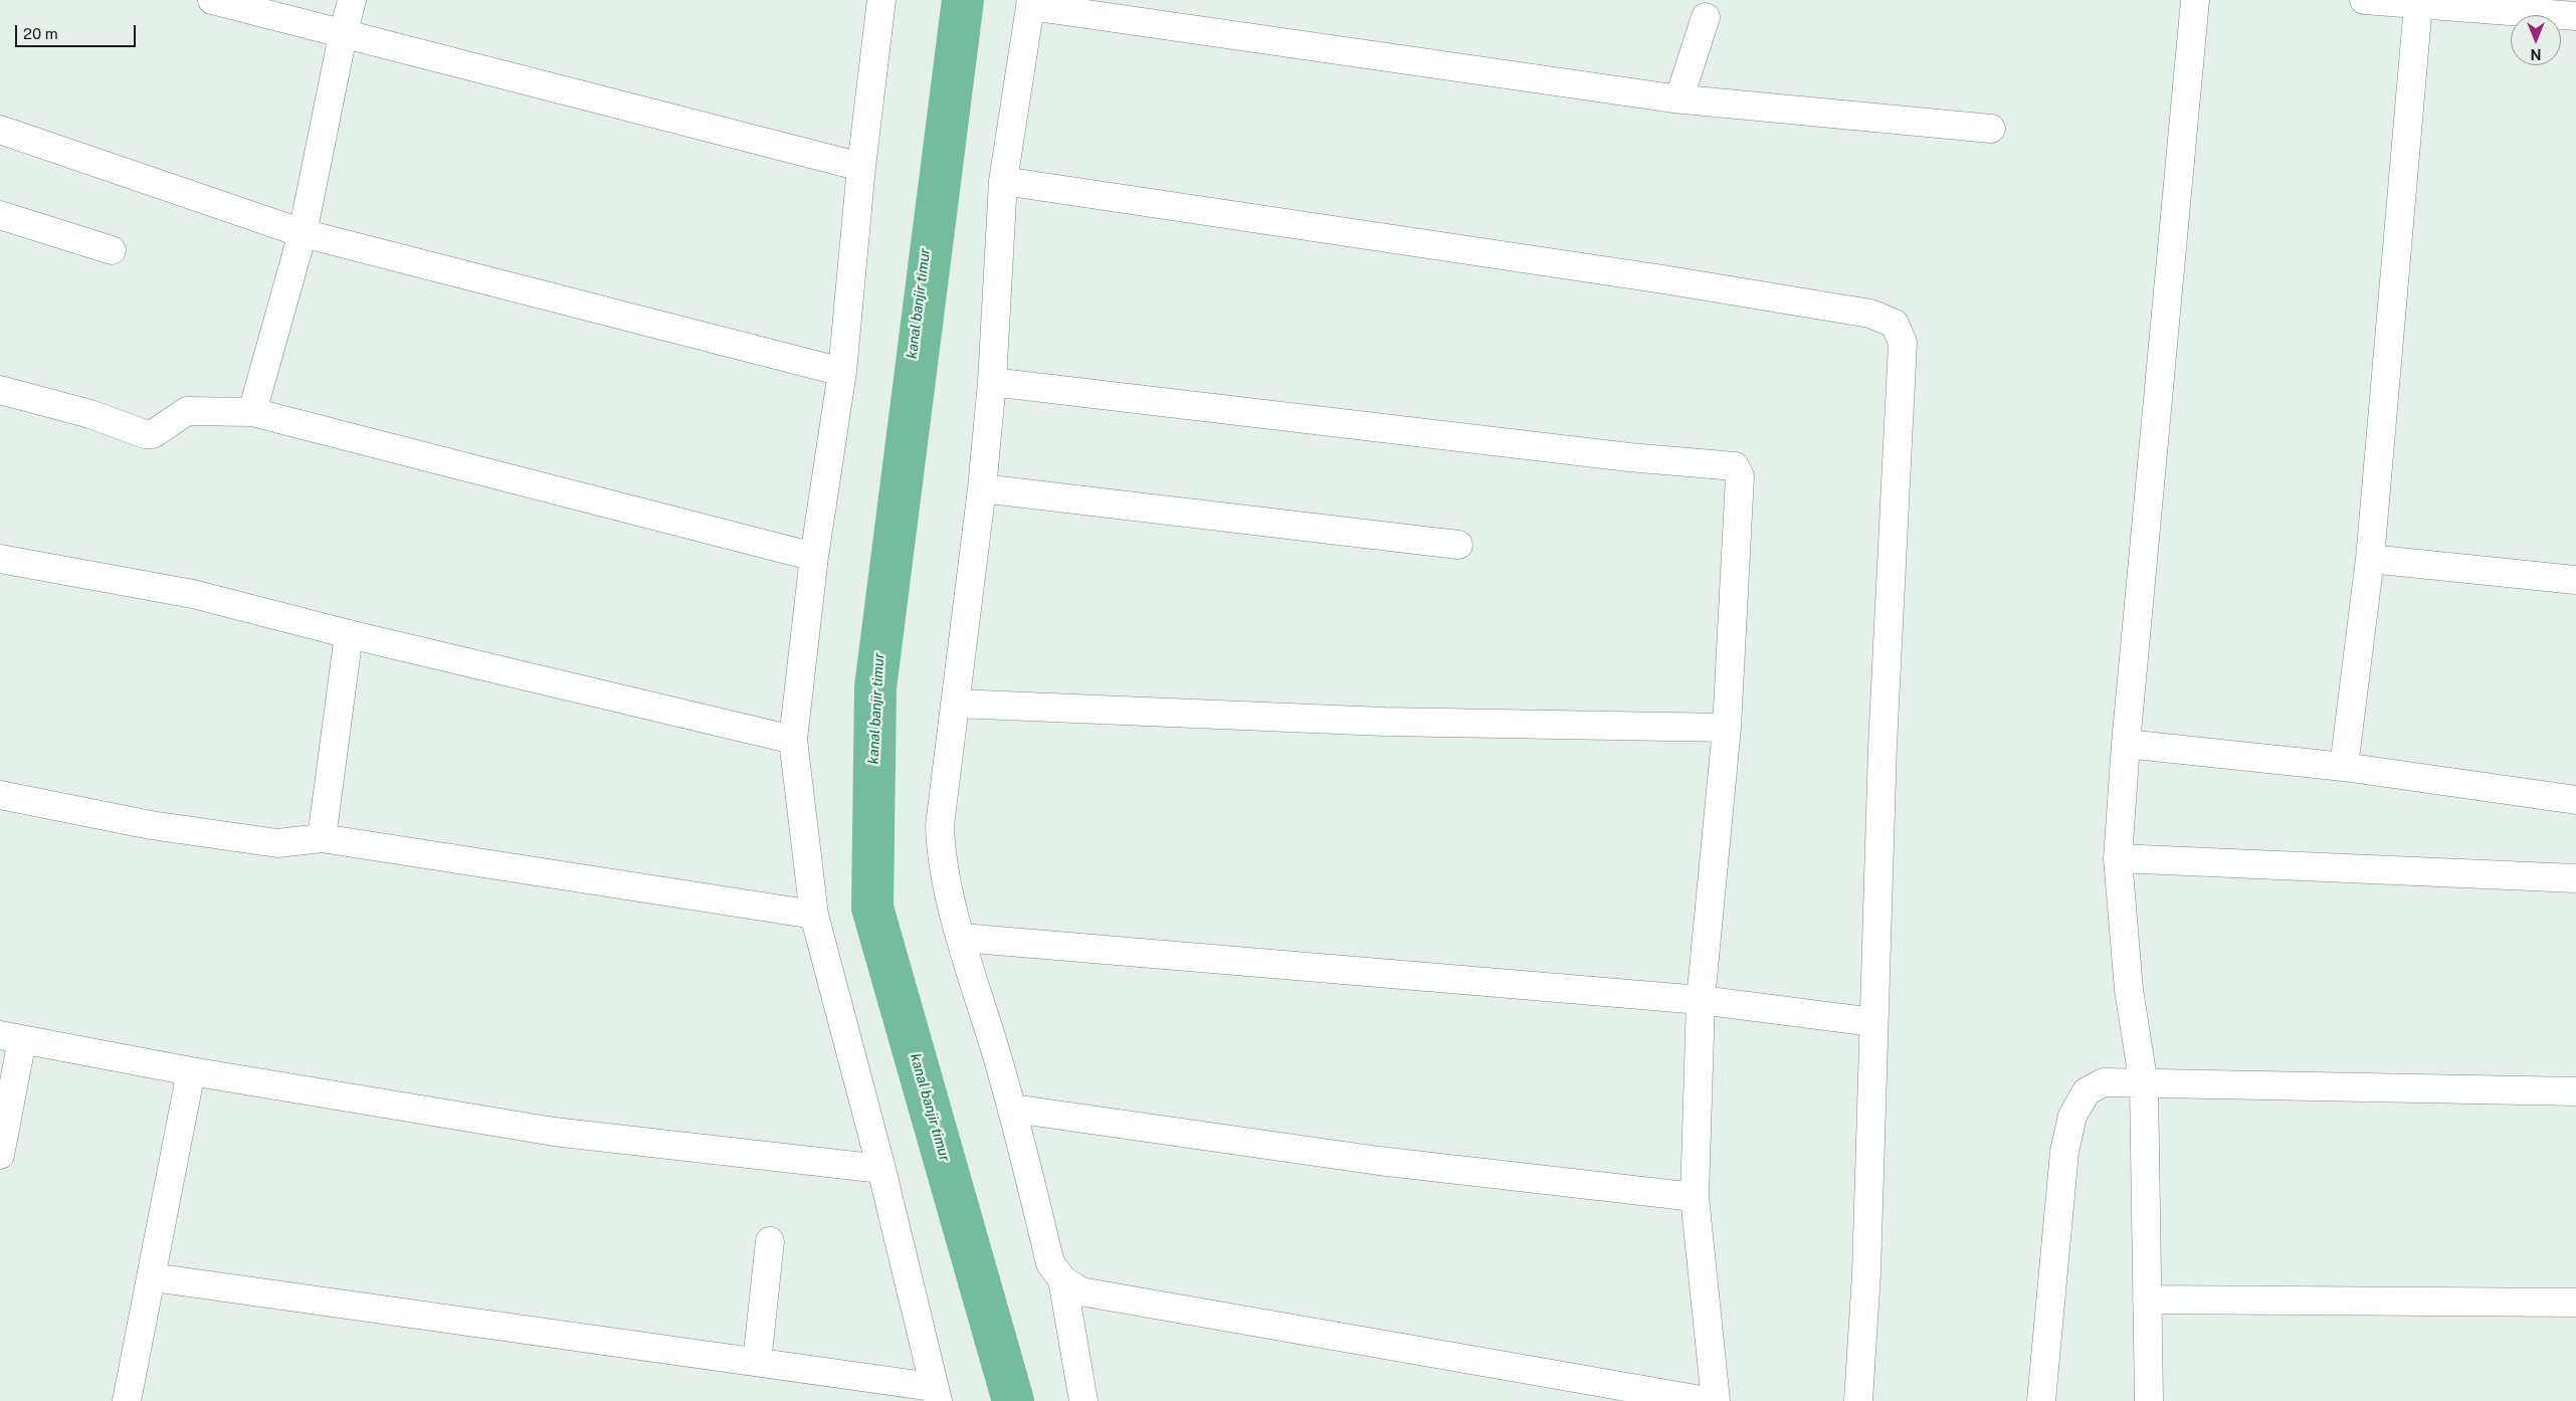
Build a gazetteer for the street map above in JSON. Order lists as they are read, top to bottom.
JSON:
{
  "water": ["kanal banjir timur"],
  "scale_bar": "20 m",
  "north": "bottom"
}
